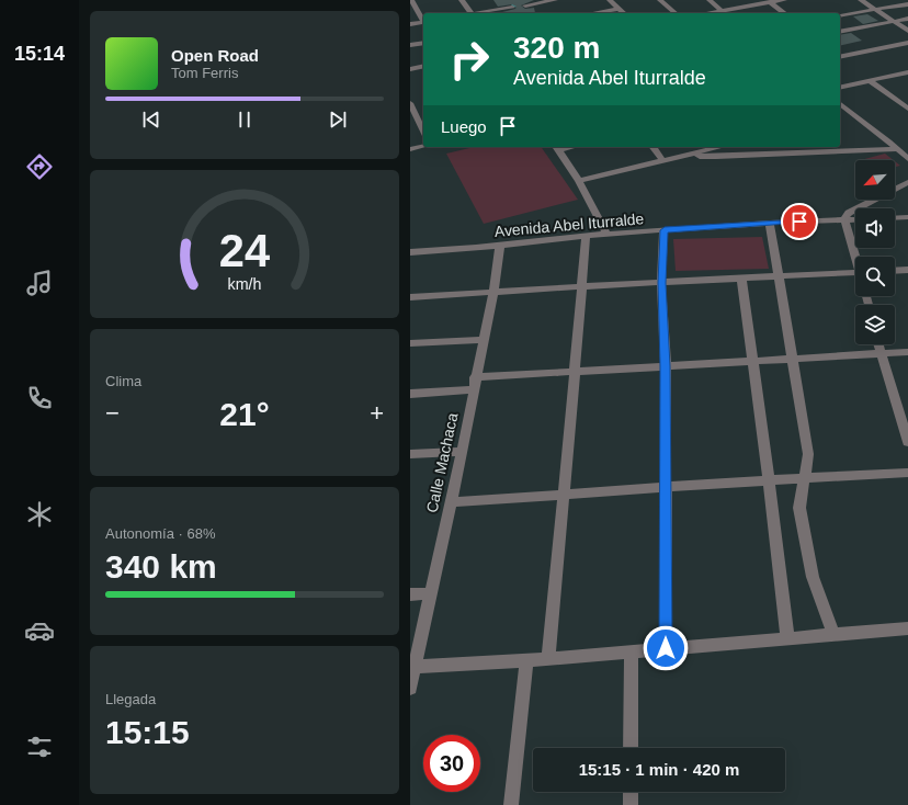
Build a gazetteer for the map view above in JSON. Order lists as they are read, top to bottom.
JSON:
{
  "streets": {
    "street": ["Avenida Abel Iturralde", "Calle Machaca"]
  },
  "crossings": [
    ["Avenida Abel Iturralde", "Calle Machaca"]
  ],
  "north": "bottom left",
  "page": {
    "tabs": "15:14",
    "turn": ["320 m", "Avenida Abel Iturralde"],
    "song": ["Open Road", "Tom Ferris"],
    "then": "Luego",
    "tile": [
      "Clima",
      ["Autonomía · 68%", "340 km"],
      ["Llegada", "15:15"]
    ],
    "heat": ["−", "21°", "+"],
    "limit": "30",
    "trip": "15:15 · 1 min · 420 m",
    "gauge": ["24", "km/h"]
  }
}
